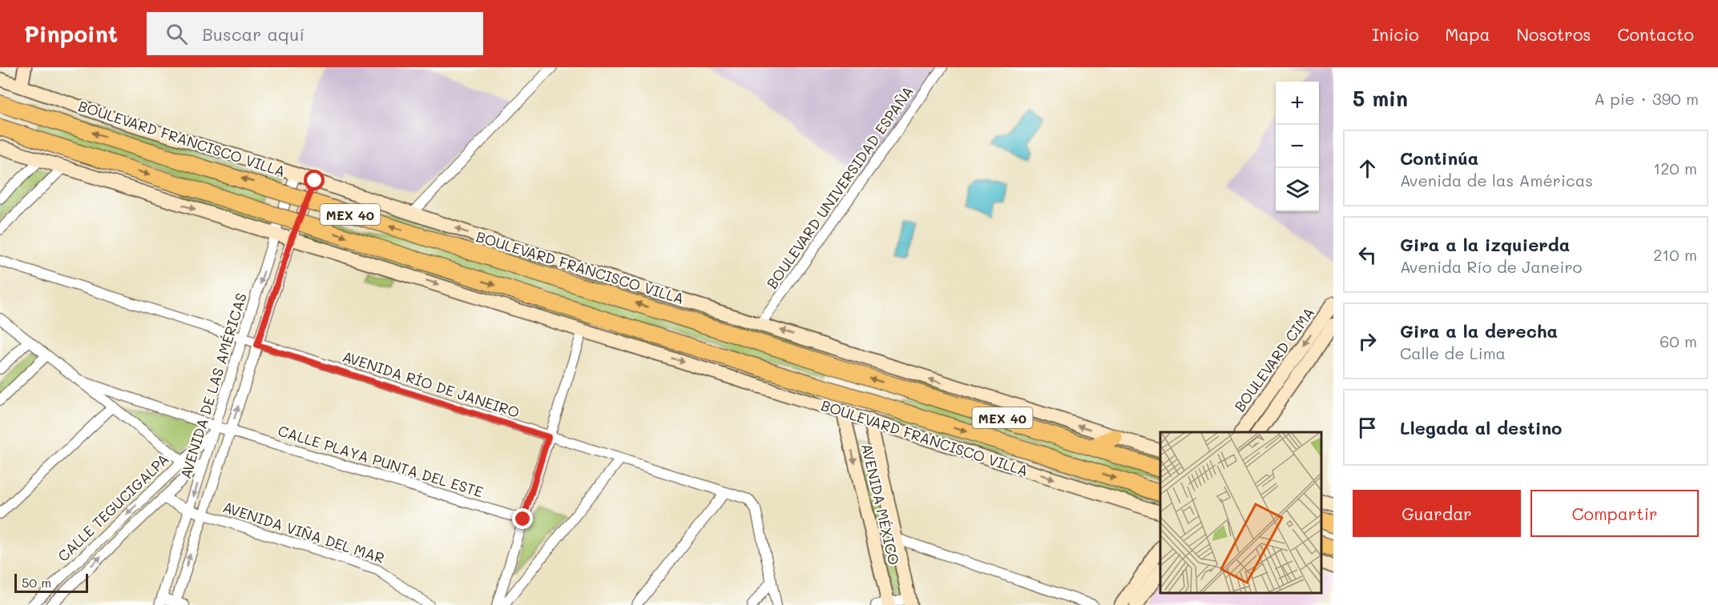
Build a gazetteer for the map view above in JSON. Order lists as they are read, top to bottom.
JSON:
{
  "streets": {
    "main road": ["BOULEVARD FRANCISCO VILLA", "MEX 40"],
    "street": [
      "BOULEVARD UNIVERSIDAD ESPAÑA",
      "BOULEVARD CIMA",
      "AVENIDA RÍO DE JANEIRO",
      "AVENIDA DE LAS AMÉRICAS",
      "CALLE PLAYA PUNTA DEL ESTE",
      "AVENIDA MÉXICO",
      "CALLE TEGUCIGALPA",
      "AVENIDA VIÑA DEL MAR"
    ]
  },
  "crossings": [
    ["BOULEVARD FRANCISCO VILLA", "BOULEVARD UNIVERSIDAD ESPAÑA"],
    ["BOULEVARD FRANCISCO VILLA", "AVENIDA DE LAS AMÉRICAS"],
    ["BOULEVARD FRANCISCO VILLA", "AVENIDA MÉXICO"],
    ["AVENIDA RÍO DE JANEIRO", "AVENIDA DE LAS AMÉRICAS"],
    ["AVENIDA DE LAS AMÉRICAS", "CALLE PLAYA PUNTA DEL ESTE"],
    ["AVENIDA DE LAS AMÉRICAS", "CALLE TEGUCIGALPA"],
    ["AVENIDA DE LAS AMÉRICAS", "AVENIDA VIÑA DEL MAR"],
    ["CALLE PLAYA PUNTA DEL ESTE", "CALLE TEGUCIGALPA"],
    ["CALLE TEGUCIGALPA", "AVENIDA VIÑA DEL MAR"]
  ],
  "scale_bar": "50 m",
  "page": {
    "header": "Pinpoint",
    "search": "Buscar aquí",
    "nav": [
      "Inicio",
      "Mapa",
      "Nosotros",
      "Contacto"
    ],
    "heading": ["5 min", "A pie · 390 m"],
    "map_buttons": ["+", "−"],
    "list": [
      ["Continúa", "Avenida de las Américas", "120 m"],
      ["Gira a la izquierda", "Avenida Río de Janeiro", "210 m"],
      ["Gira a la derecha", "Calle de Lima", "60 m"],
      "Llegada al destino"
    ],
    "buttons": ["Guardar", "Compartir"],
    "scale": "50 m"
  }
}
